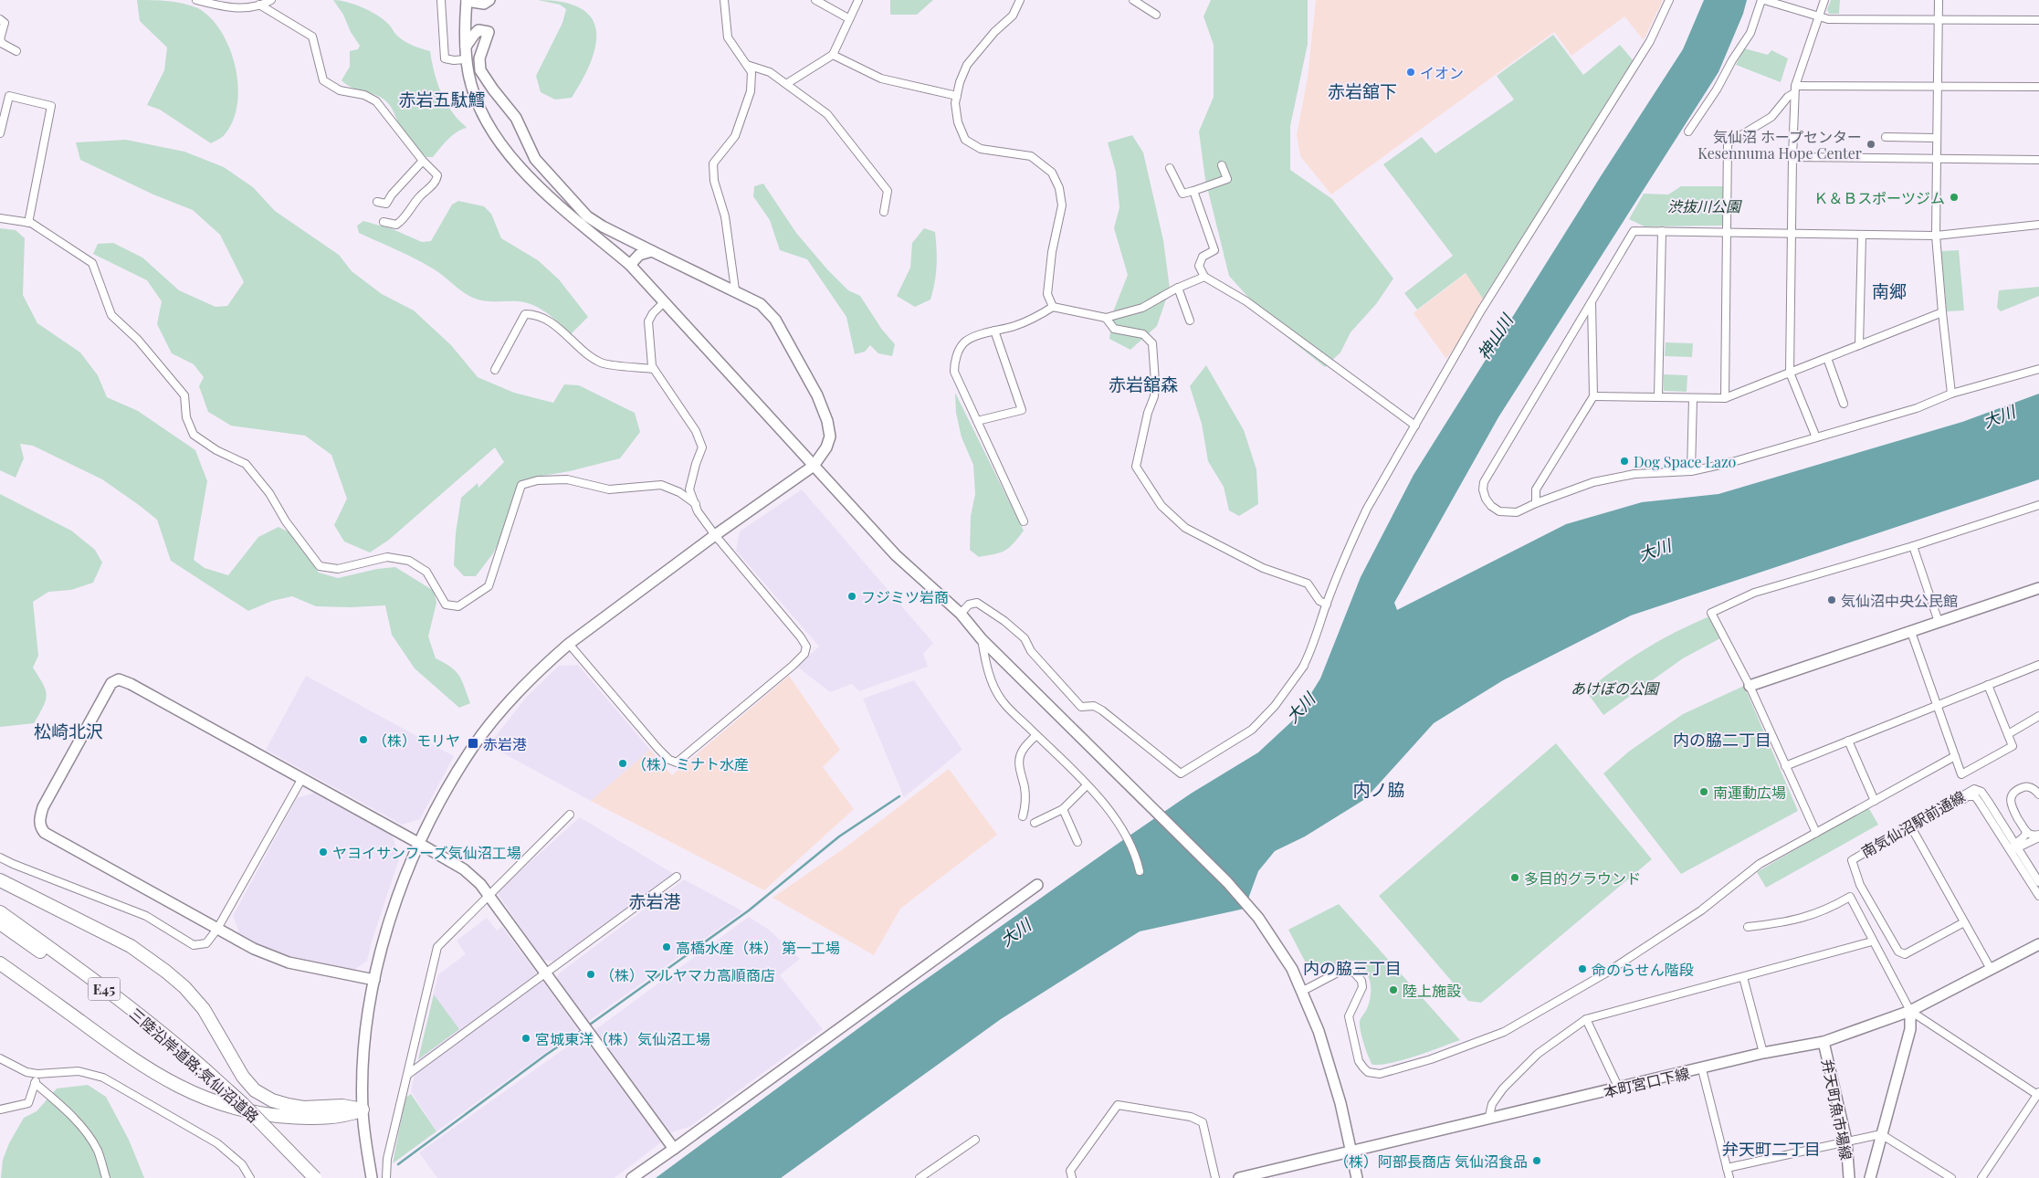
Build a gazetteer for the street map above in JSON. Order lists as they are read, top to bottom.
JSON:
{
  "streets": {
    "highway": ["E45", "三陸沿岸道路;気仙沼道路"],
    "street": ["南気仙沼駅前通線", "本町宮口下線", "弁天町魚市場線"]
  },
  "crossings": [
    ["本町宮口下線", "弁天町魚市場線"]
  ],
  "districts": [
    "赤岩舘下",
    "赤岩五駄鱈",
    "南郷",
    "赤岩舘森",
    "松崎北沢",
    "内の脇二丁目",
    "内ノ脇",
    "赤岩港",
    "内の脇三丁目",
    "弁天町二丁目"
  ],
  "water": ["神山川", "大川"],
  "parks": ["渋抜川公園", "あけぼの公園"],
  "places": {
    "other": [
      "イオン",
      "気仙沼 ホープセンター Kesennuma Hope Center",
      "Ｋ＆Ｂスポーツジム",
      "Dog Space Lazo",
      "フジミツ岩商",
      "気仙沼中央公民館",
      "（株）モリヤ",
      "（株）ミナト水産",
      "南運動広場",
      "ヤヨイサンフーズ気仙沼工場",
      "多目的グラウンド",
      "高橋水産（株） 第一工場",
      "命のらせん階段",
      "（株）マルヤマカ高順商店",
      "陸上施設",
      "宮城東洋（株）気仙沼工場",
      "（株）阿部長商店 気仙沼食品"
    ],
    "transit": ["赤岩港"]
  }
}
